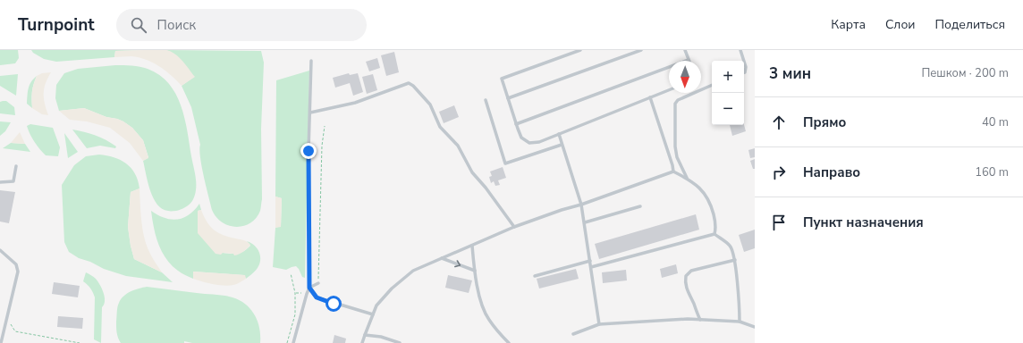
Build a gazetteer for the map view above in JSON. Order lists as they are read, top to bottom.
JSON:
{
  "north": "bottom",
  "page": {
    "header": "Turnpoint",
    "search": "Поиск",
    "nav": ["Карта", "Слои", "Поделиться"],
    "heading": ["3 мин", "Пешком · 200 m"],
    "map_buttons": ["+", "−"],
    "list": [
      ["Прямо", "40 m"],
      ["Направо", "160 m"],
      "Пункт назначения"
    ]
  }
}
